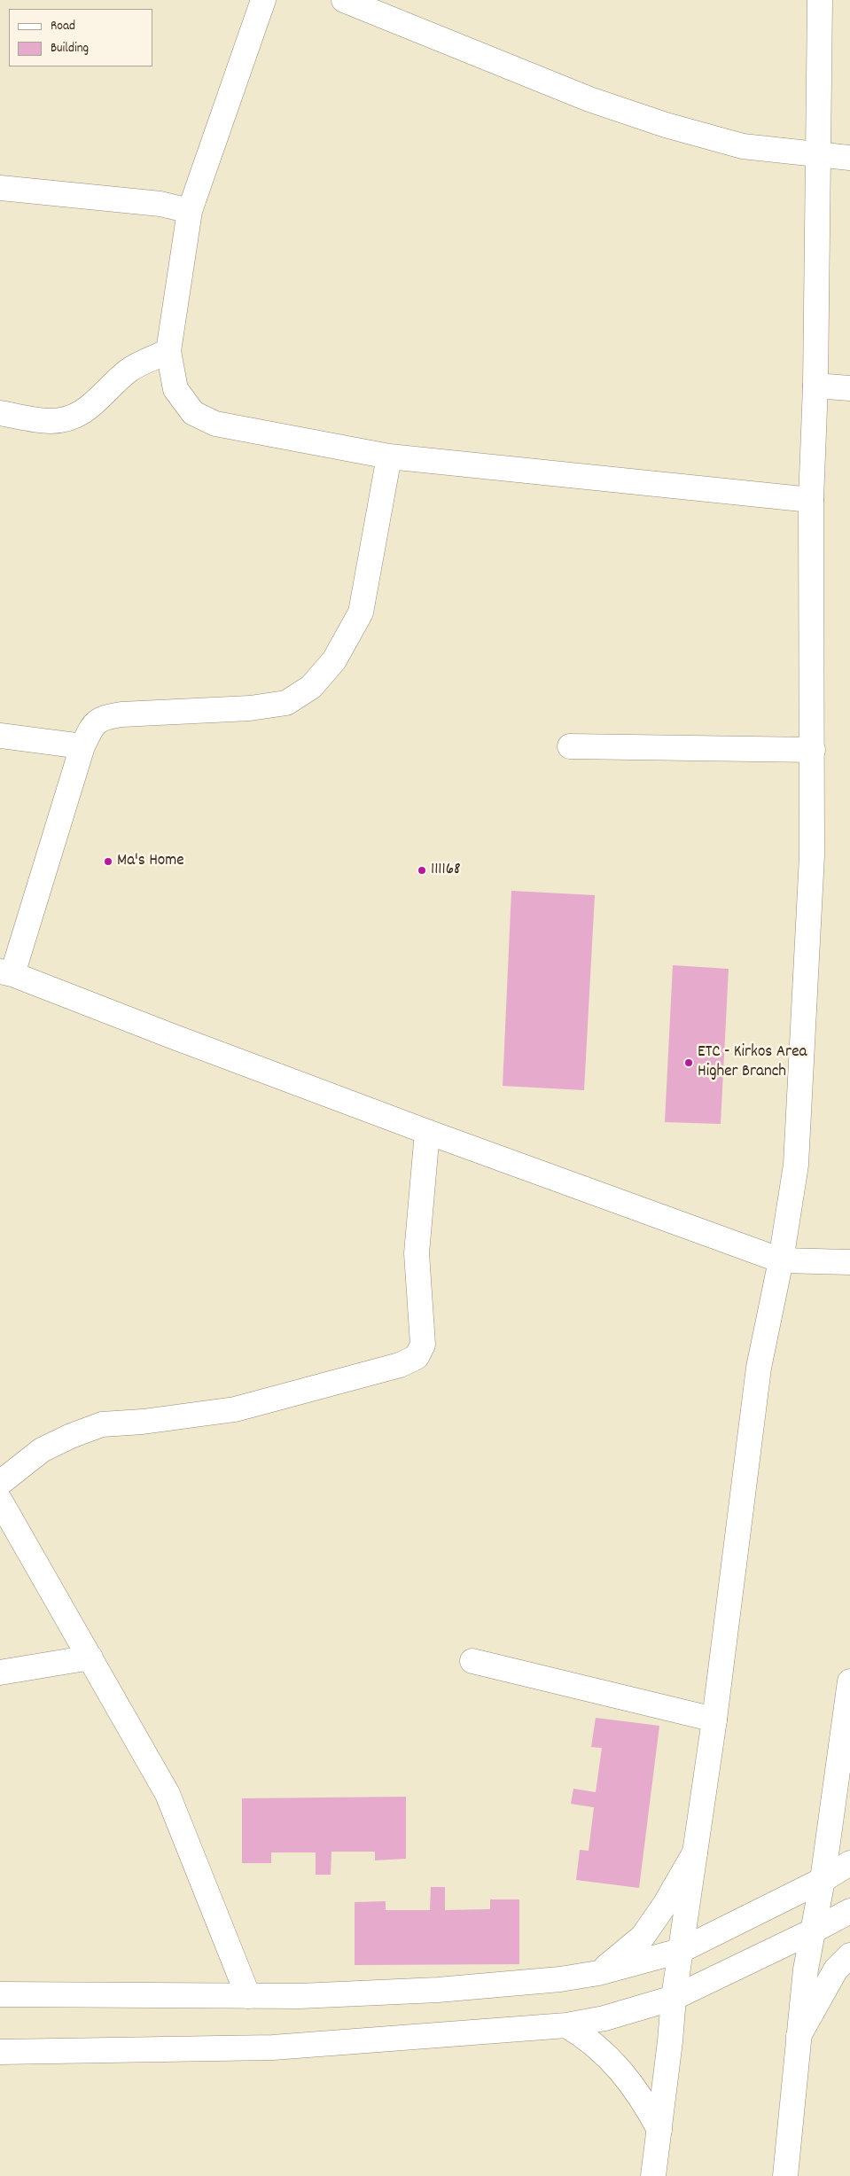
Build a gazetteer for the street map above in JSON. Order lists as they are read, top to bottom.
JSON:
{
  "places": ["Ma's Home", "111168", "ETC - Kirkos Area Higher Branch"],
  "legend": ["Road", "Building"]
}
